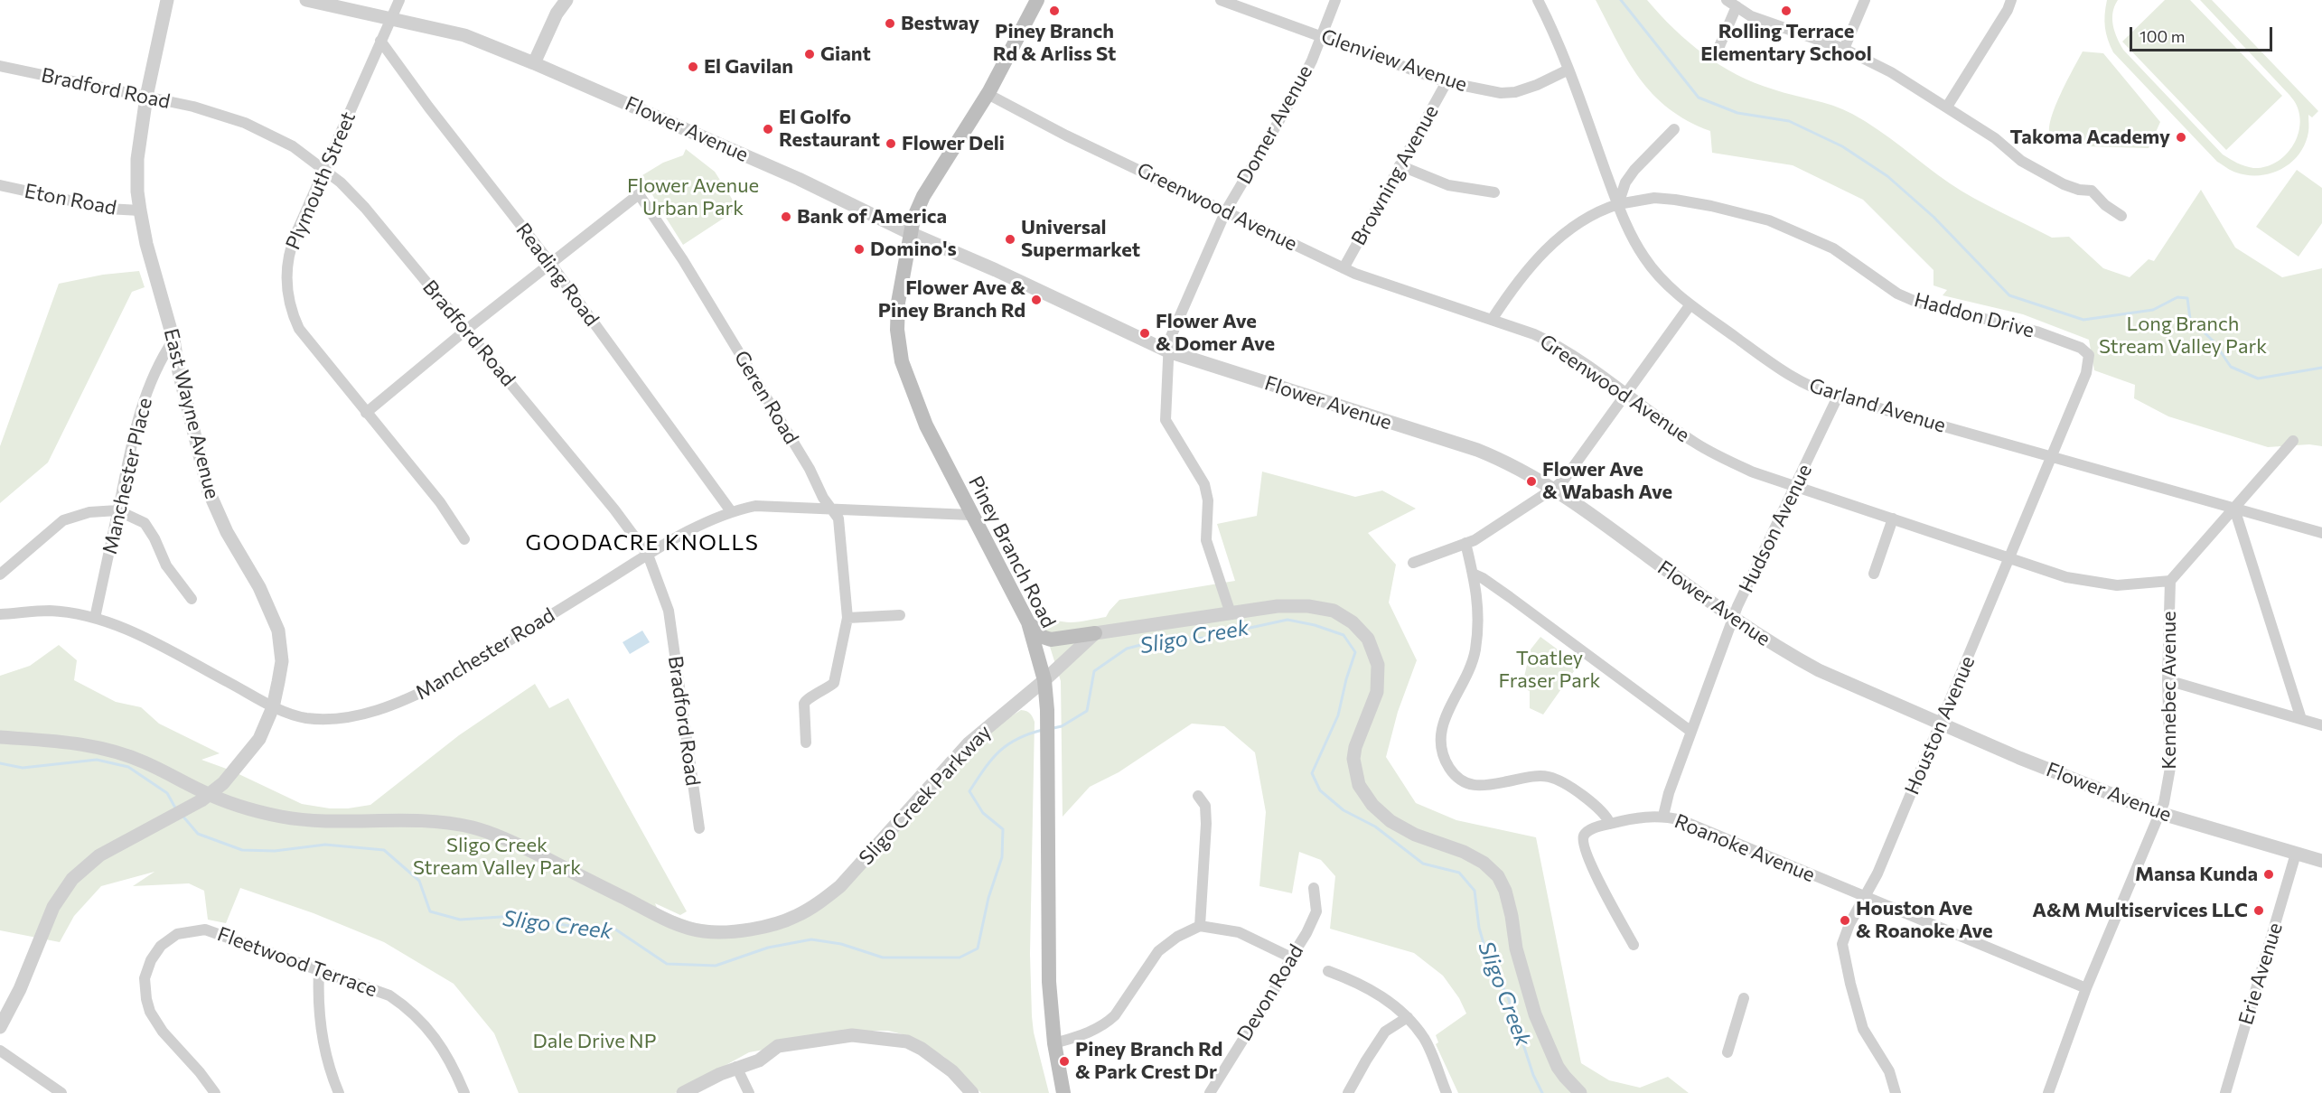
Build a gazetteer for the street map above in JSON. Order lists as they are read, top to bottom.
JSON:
{
  "streets": {
    "main road": ["Piney Branch Road"],
    "street": [
      "Glenview Avenue",
      "Bradford Road",
      "Domer Avenue",
      "Flower Avenue",
      "Browning Avenue",
      "Plymouth Street",
      "Eton Road",
      "Greenwood Avenue",
      "Reading Road",
      "Haddon Drive",
      "Geren Road",
      "Garland Avenue",
      "East Wayne Avenue",
      "Manchester Place",
      "Hudson Avenue",
      "Manchester Road",
      "Kennebec Avenue",
      "Houston Avenue",
      "Sligo Creek Parkway",
      "Roanoke Avenue",
      "Fleetwood Terrace",
      "Erie Avenue",
      "Devon Road"
    ]
  },
  "crossings": [
    ["Glenview Avenue", "Domer Avenue"],
    ["Glenview Avenue", "Browning Avenue"],
    ["Glenview Avenue", "Garland Avenue"],
    ["Bradford Road", "Plymouth Street"],
    ["Bradford Road", "East Wayne Avenue"],
    ["Bradford Road", "Manchester Road"],
    ["Domer Avenue", "Flower Avenue"],
    ["Domer Avenue", "Greenwood Avenue"],
    ["Flower Avenue", "Plymouth Street"],
    ["Flower Avenue", "Hudson Avenue"],
    ["Flower Avenue", "Piney Branch Road"],
    ["Flower Avenue", "Kennebec Avenue"],
    ["Flower Avenue", "Houston Avenue"],
    ["Flower Avenue", "Erie Avenue"],
    ["Browning Avenue", "Greenwood Avenue"],
    ["Plymouth Street", "Reading Road"],
    ["Eton Road", "East Wayne Avenue"],
    ["Greenwood Avenue", "Haddon Drive"],
    ["Greenwood Avenue", "Hudson Avenue"],
    ["Greenwood Avenue", "Piney Branch Road"],
    ["Greenwood Avenue", "Kennebec Avenue"],
    ["Greenwood Avenue", "Houston Avenue"],
    ["Reading Road", "Geren Road"],
    ["Reading Road", "Manchester Road"],
    ["Haddon Drive", "Garland Avenue"],
    ["Haddon Drive", "Houston Avenue"],
    ["Geren Road", "Manchester Road"],
    ["Garland Avenue", "Hudson Avenue"],
    ["Garland Avenue", "Kennebec Avenue"],
    ["Garland Avenue", "Houston Avenue"],
    ["East Wayne Avenue", "Manchester Place"],
    ["East Wayne Avenue", "Manchester Road"],
    ["East Wayne Avenue", "Sligo Creek Parkway"],
    ["Manchester Place", "Manchester Road"],
    ["Hudson Avenue", "Roanoke Avenue"],
    ["Piney Branch Road", "Manchester Road"],
    ["Piney Branch Road", "Sligo Creek Parkway"],
    ["Kennebec Avenue", "Roanoke Avenue"],
    ["Houston Avenue", "Roanoke Avenue"]
  ],
  "districts": ["GOODACRE KNOLLS"],
  "water": ["Sligo Creek"],
  "parks": [
    "Flower Avenue Urban Park",
    "Long Branch Stream Valley Park",
    "Toatley Fraser Park",
    "Sligo Creek Stream Valley Park",
    "Dale Drive NP"
  ],
  "places": [
    "Piney Branch Rd & Arliss St",
    "Rolling Terrace Elementary School",
    "Bestway",
    "Giant",
    "El Gavilan",
    "El Golfo Restaurant",
    "Takoma Academy",
    "Flower Deli",
    "Bank of America",
    "Universal Supermarket",
    "Domino's",
    "Flower Ave & Piney Branch Rd",
    "Flower Ave & Domer Ave",
    "Flower Ave & Wabash Ave",
    "Mansa Kunda",
    "A&M Multiservices LLC",
    "Houston Ave & Roanoke Ave",
    "Piney Branch Rd & Park Crest Dr"
  ],
  "scale_bar": "100 m"
}
